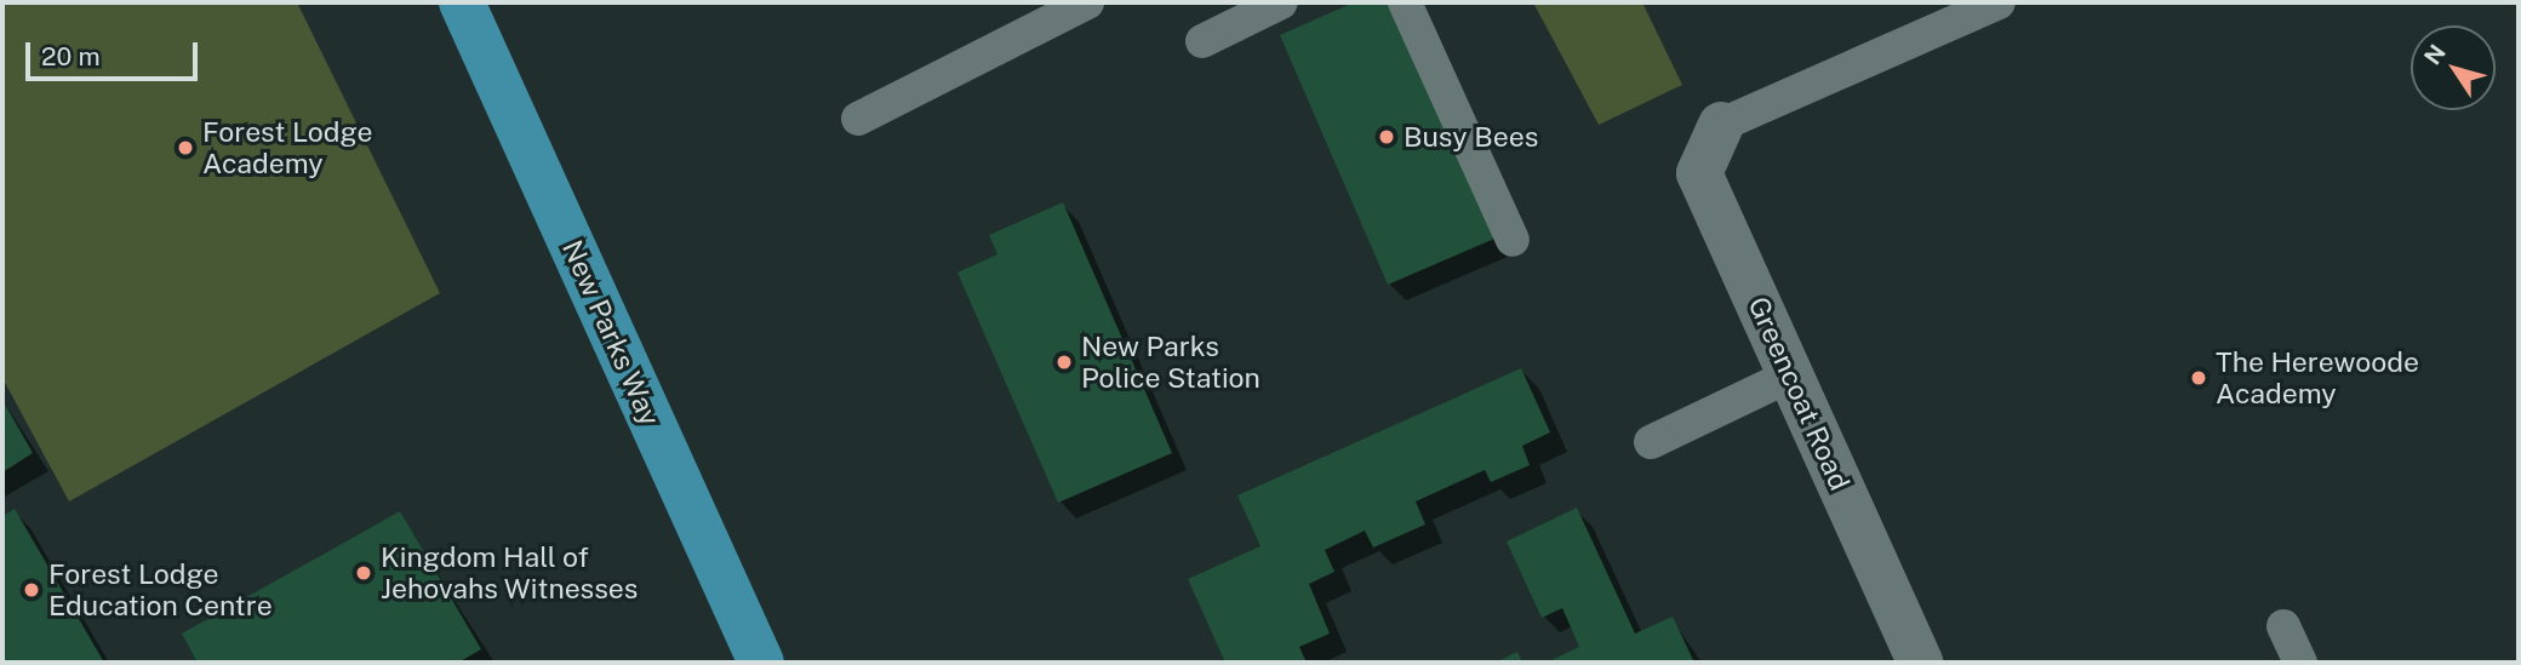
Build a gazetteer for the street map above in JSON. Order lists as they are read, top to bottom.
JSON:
{
  "streets": {
    "highway": ["New Parks Way"],
    "street": ["Greencoat Road"]
  },
  "places": [
    "Busy Bees",
    "Forest Lodge Academy",
    "New Parks Police Station",
    "The Herewoode Academy",
    "Kingdom Hall of Jehovahs Witnesses",
    "Forest Lodge Education Centre"
  ],
  "scale_bar": "20 m",
  "north": "top left"
}
